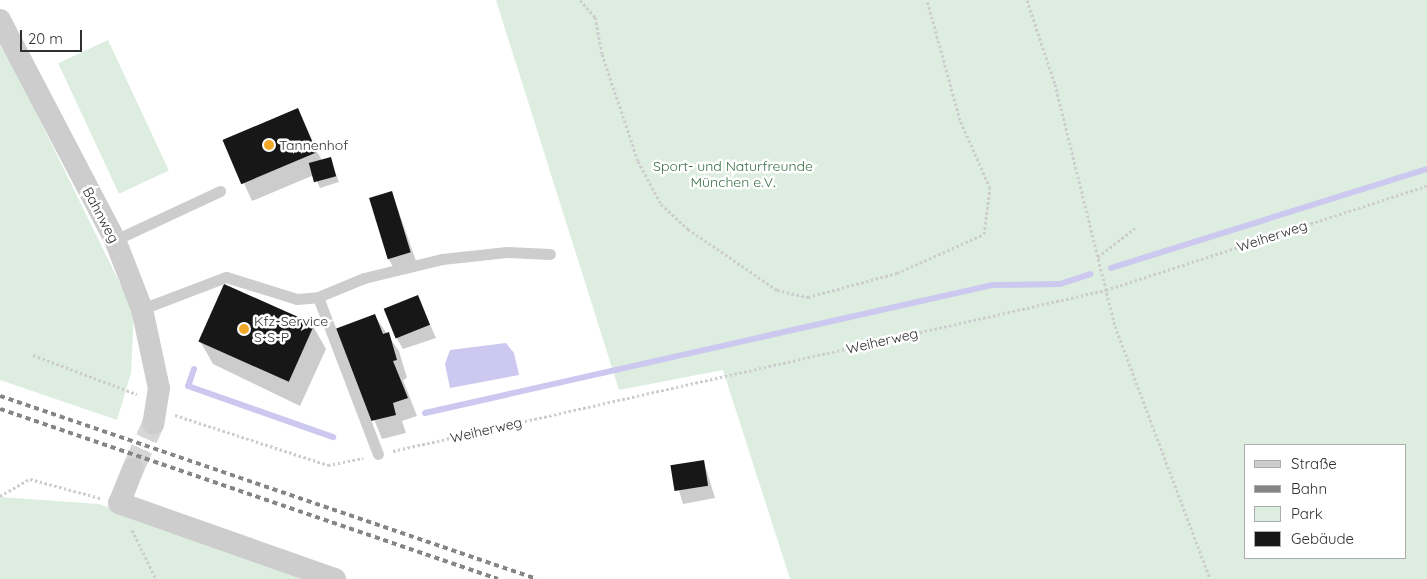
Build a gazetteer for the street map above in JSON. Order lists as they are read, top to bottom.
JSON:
{
  "streets": {
    "street": ["Bahnweg"],
    "path": ["Weiherweg"]
  },
  "crossings": [
    ["Bahnweg", "Weiherweg"]
  ],
  "parks": ["Sport- und Naturfreunde München e.V."],
  "places": ["Tannenhof", "Kfz-Service S-S-P"],
  "legend": [
    "Straße",
    "Bahn",
    "Park",
    "Gebäude"
  ],
  "scale_bar": "20 m"
}
